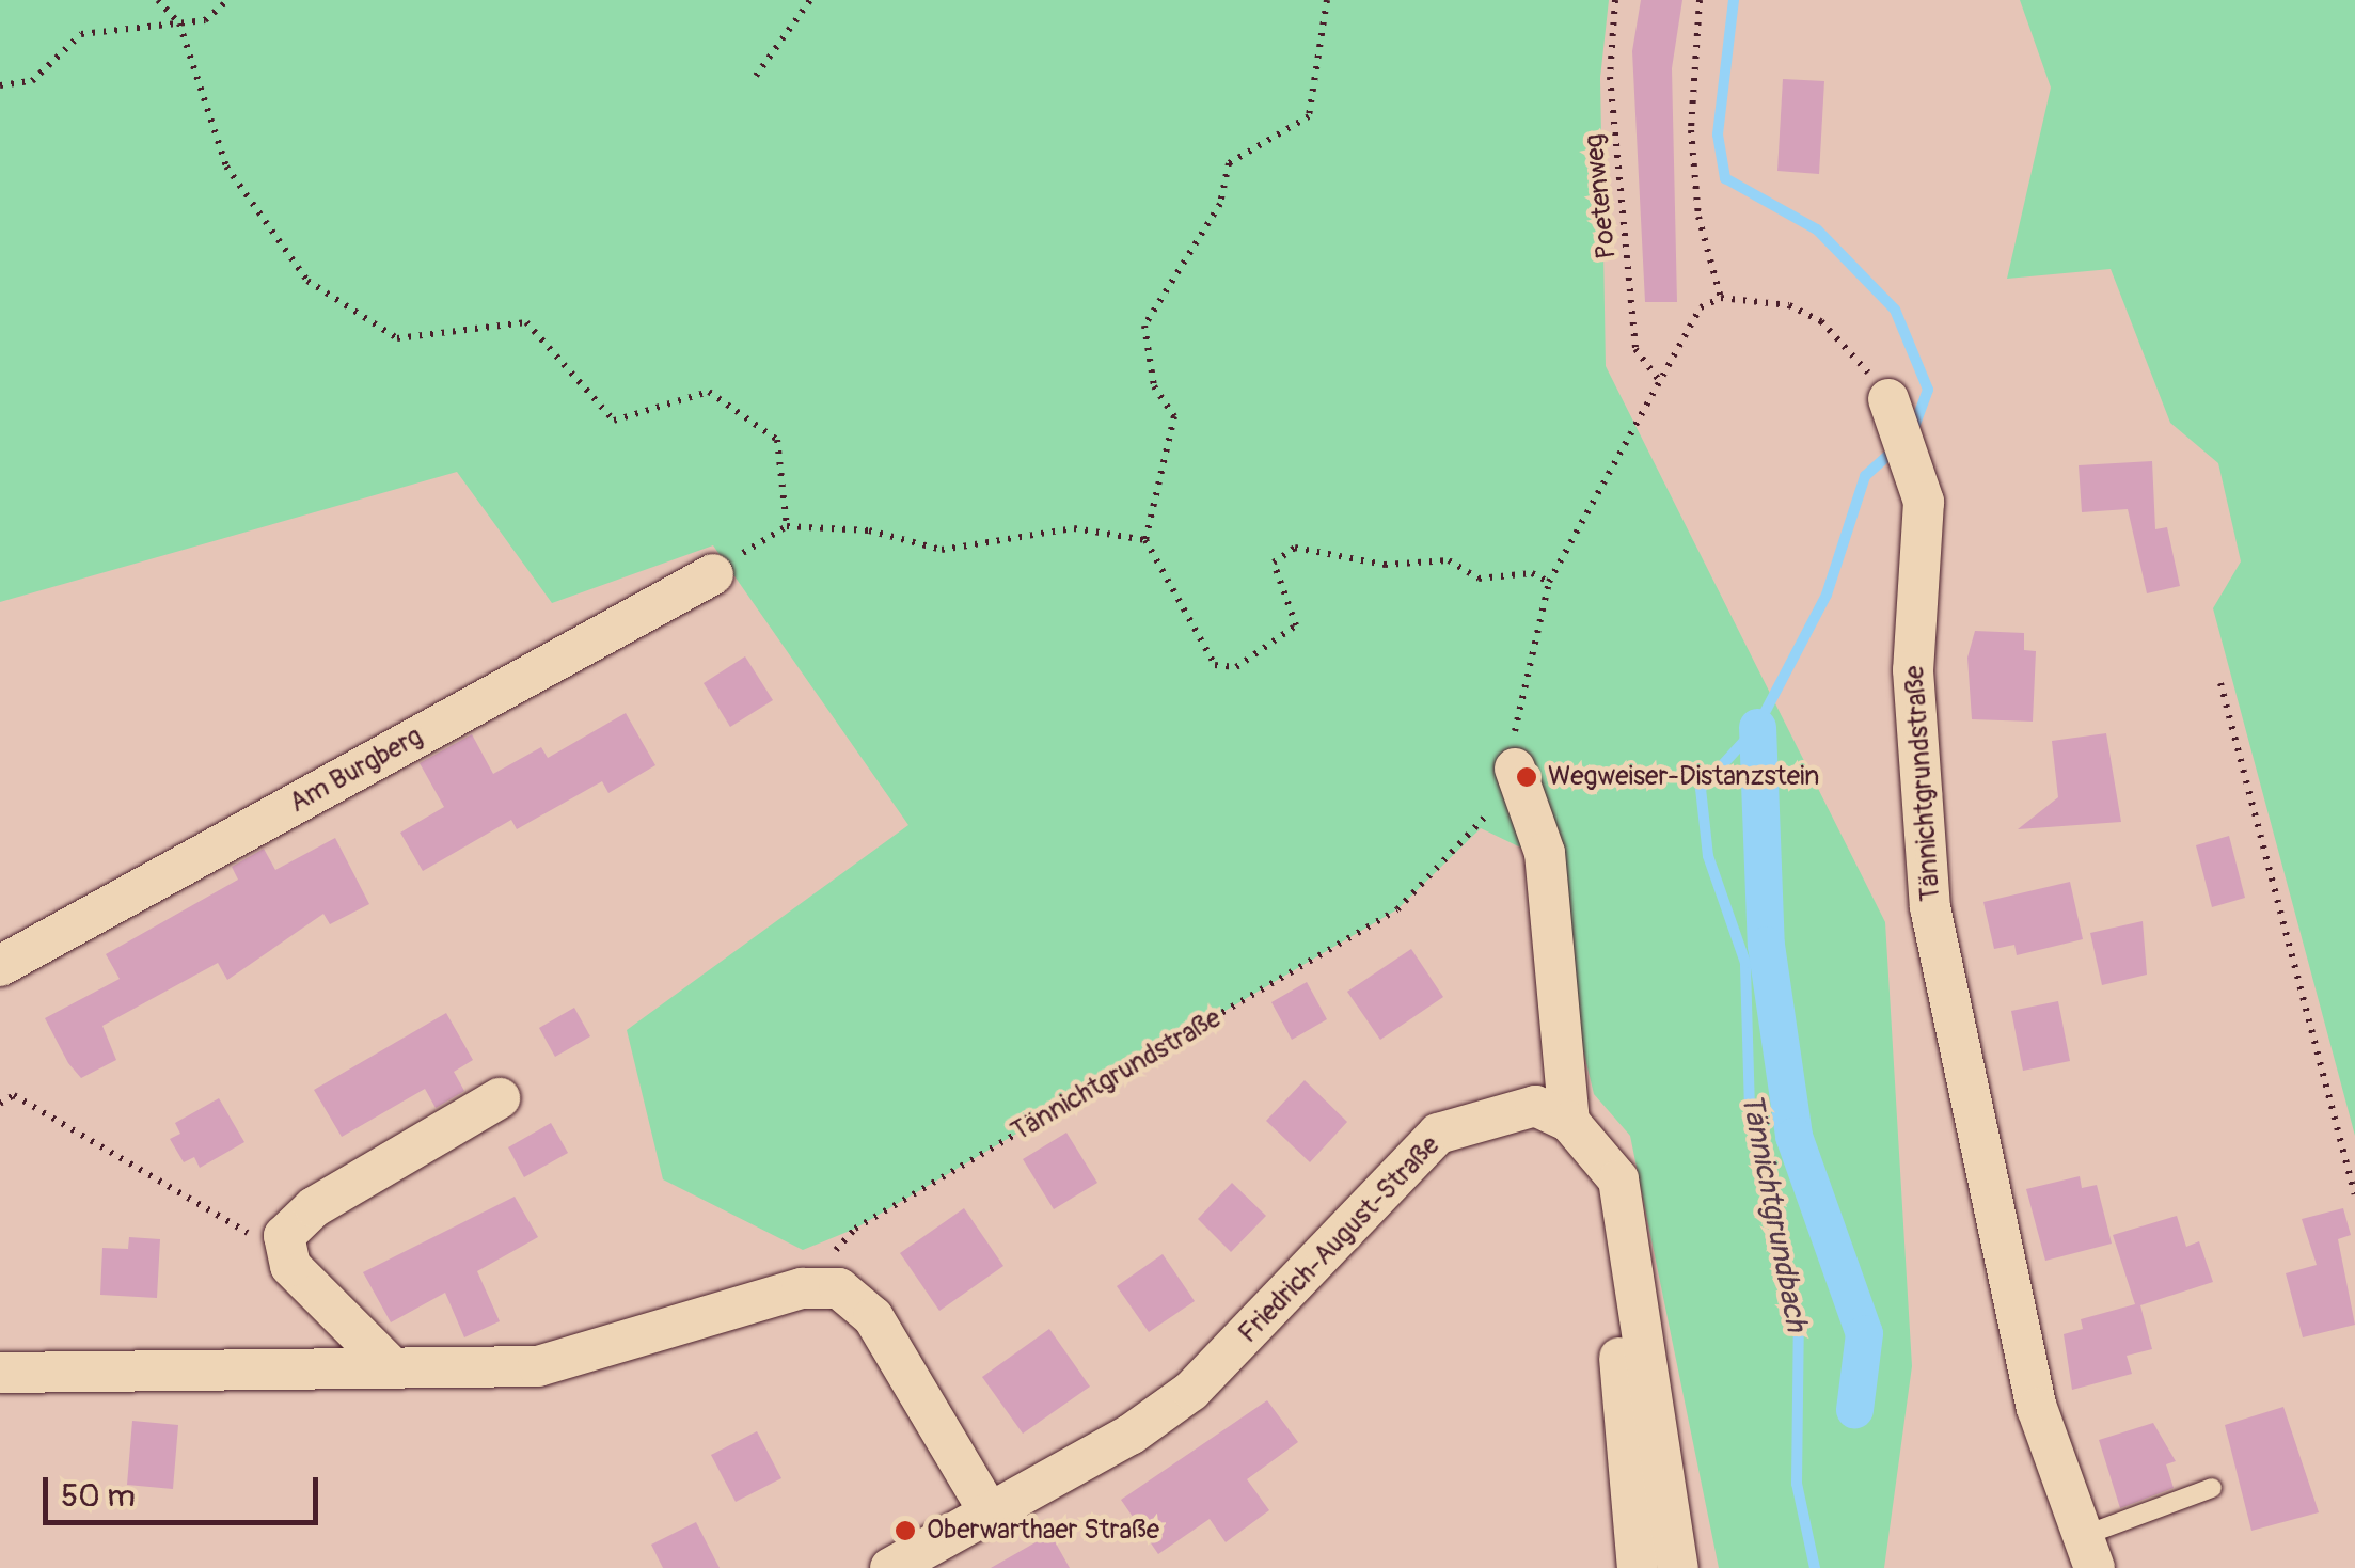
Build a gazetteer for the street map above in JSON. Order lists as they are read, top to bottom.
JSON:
{
  "streets": {
    "street": ["Am Burgberg", "Tännichtgrundstraße", "Friedrich-August-Straße"],
    "path": ["Poetenweg"]
  },
  "crossings": [
    ["Poetenweg", "Tännichtgrundstraße"]
  ],
  "water": ["Tännichtgrundbach"],
  "places": ["Wegweiser-Distanzstein", "Oberwarthaer Straße"],
  "scale_bar": "50 m"
}
